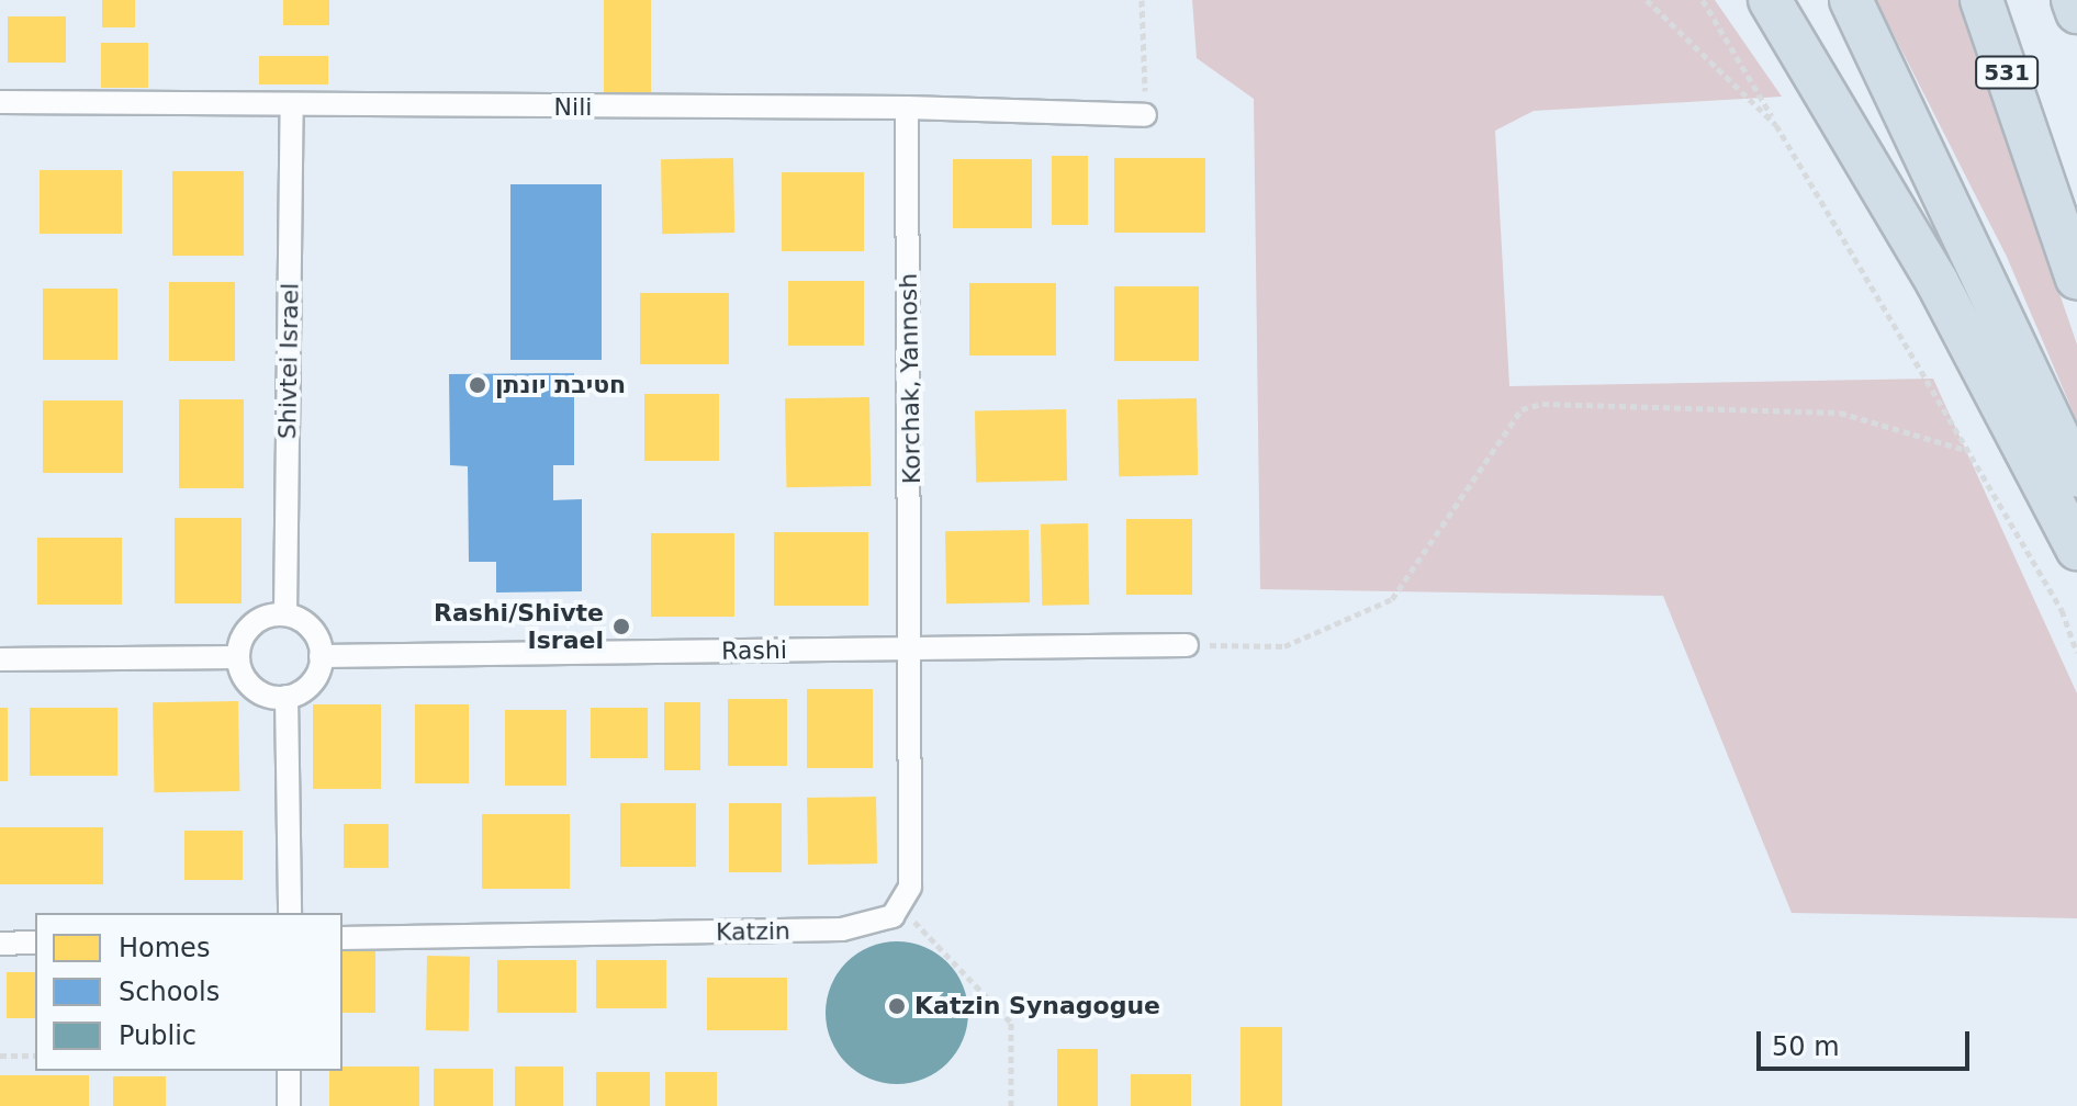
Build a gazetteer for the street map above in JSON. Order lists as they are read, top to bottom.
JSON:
{
  "streets": {
    "highway": ["531"],
    "street": [
      "Nili",
      "Shivtei Israel",
      "Korchak, Yannosh",
      "Rashi",
      "Katzin"
    ]
  },
  "crossings": [
    ["Nili", "Shivtei Israel"],
    ["Nili", "Korchak, Yannosh"],
    ["Shivtei Israel", "Rashi"],
    ["Korchak, Yannosh", "Rashi"]
  ],
  "places": ["חטיבת יונתן", "Rashi/Shivte Israel", "Katzin Synagogue"],
  "legend": ["Homes", "Schools", "Public"],
  "scale_bar": "50 m"
}
